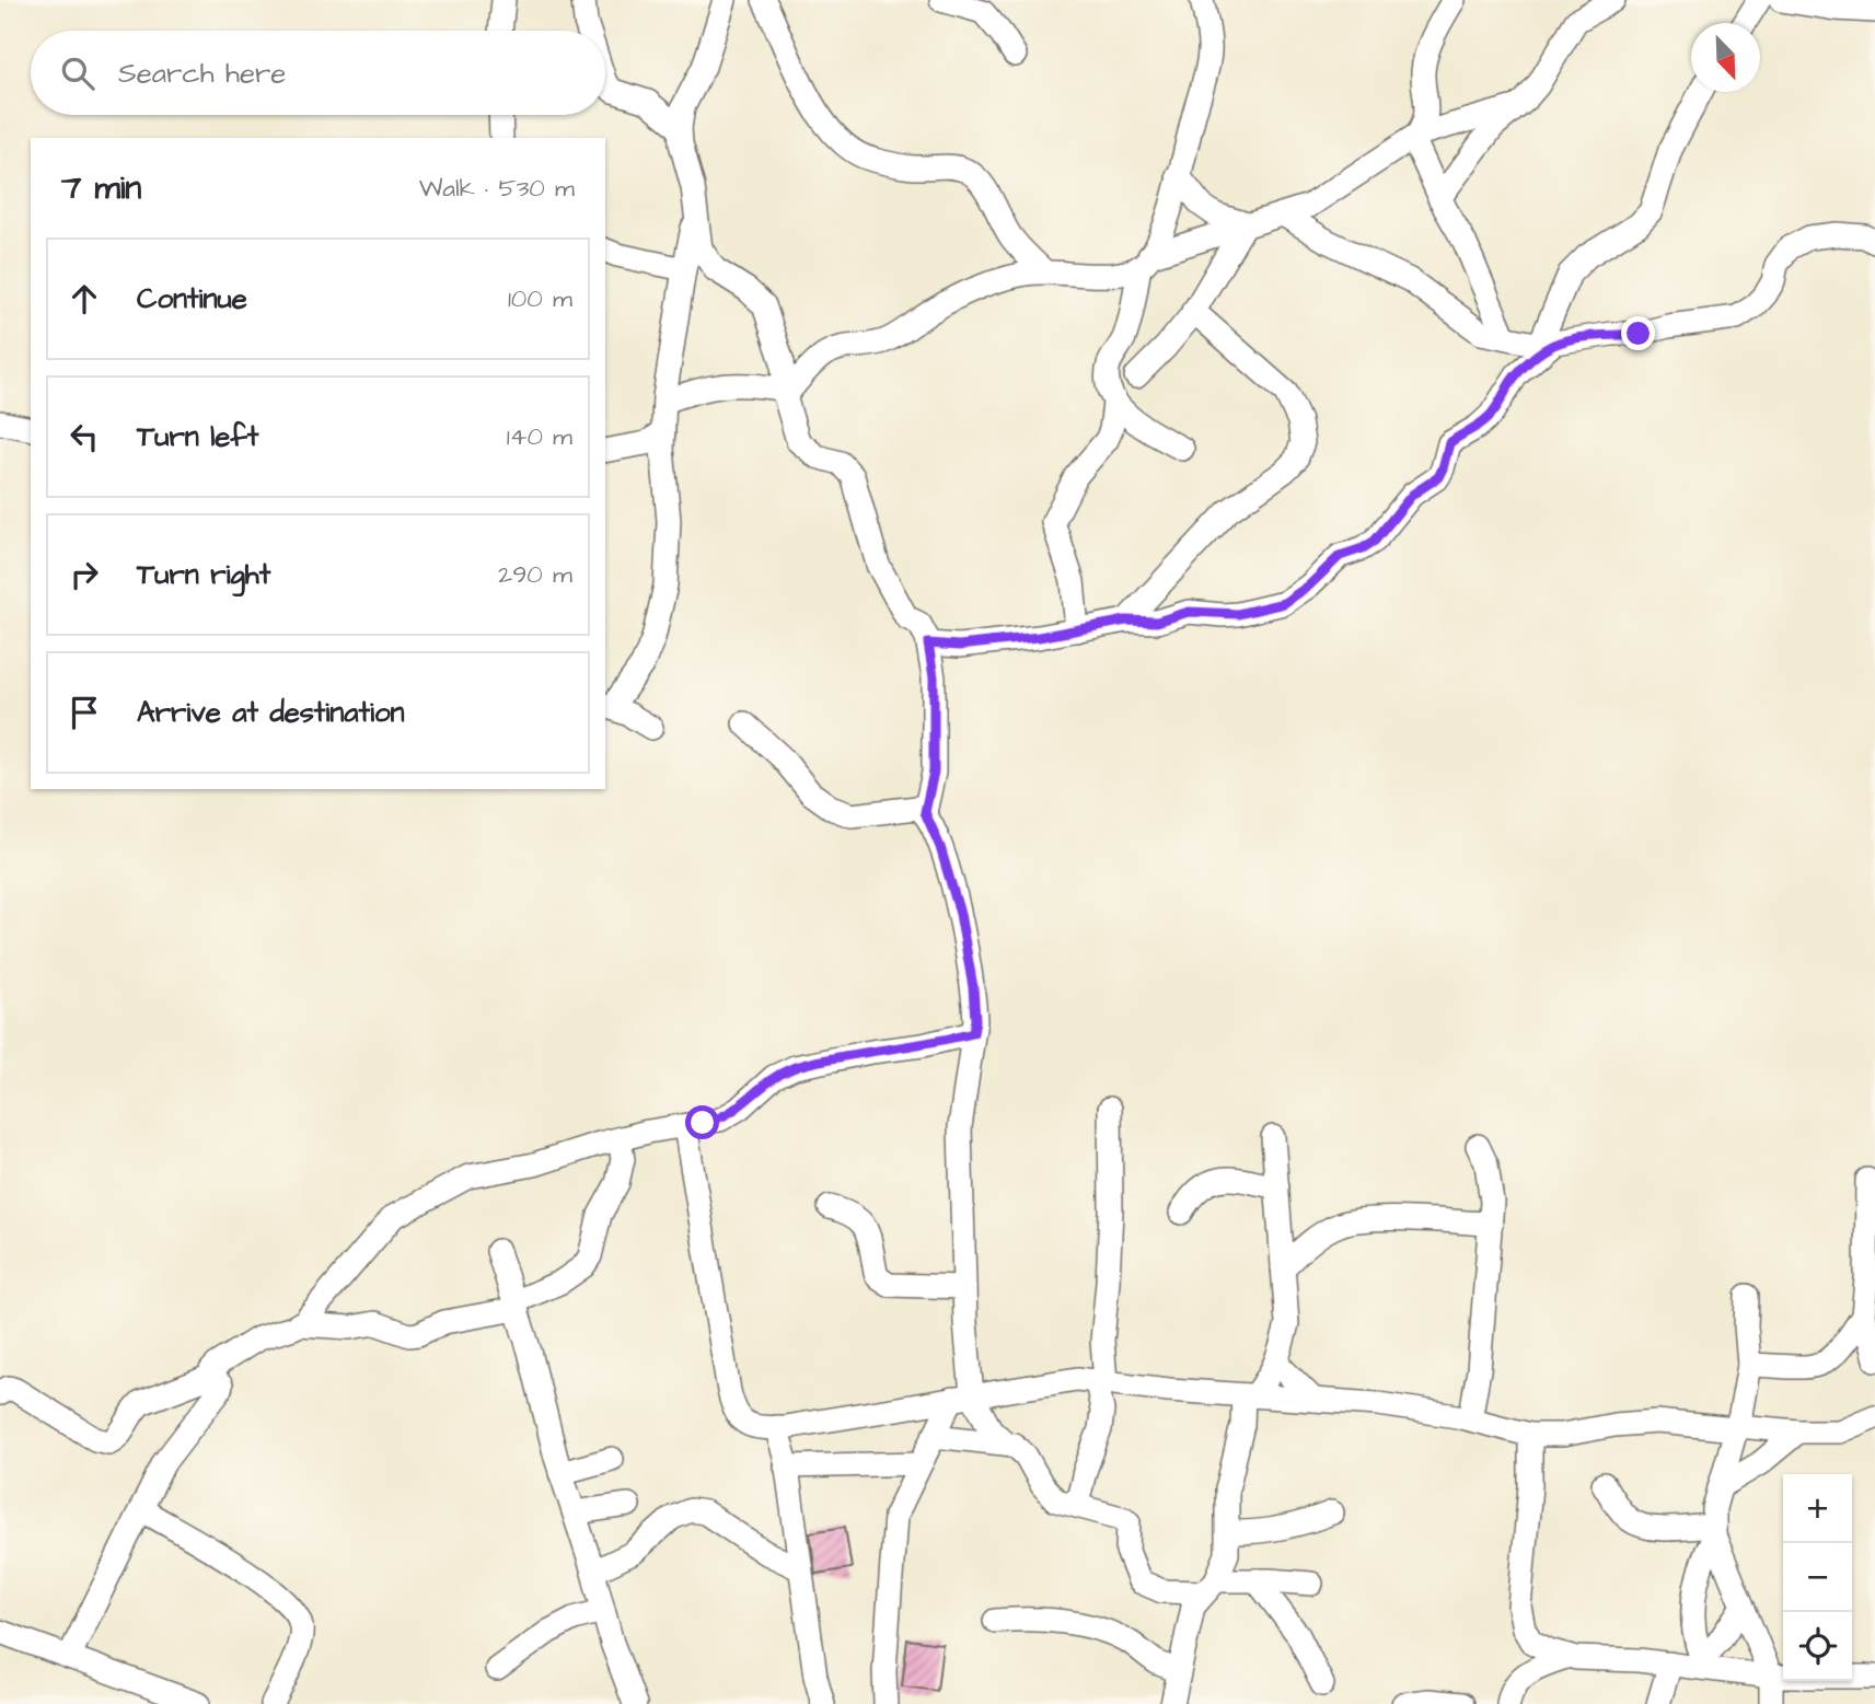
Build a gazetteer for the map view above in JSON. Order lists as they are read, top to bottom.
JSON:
{
  "north": "bottom right",
  "page": {
    "search": "Search here",
    "heading": ["7 min", "Walk · 530 m"],
    "list": [
      ["Continue", "100 m"],
      ["Turn left", "140 m"],
      ["Turn right", "290 m"],
      "Arrive at destination"
    ],
    "map_buttons": ["+", "−"]
  }
}
